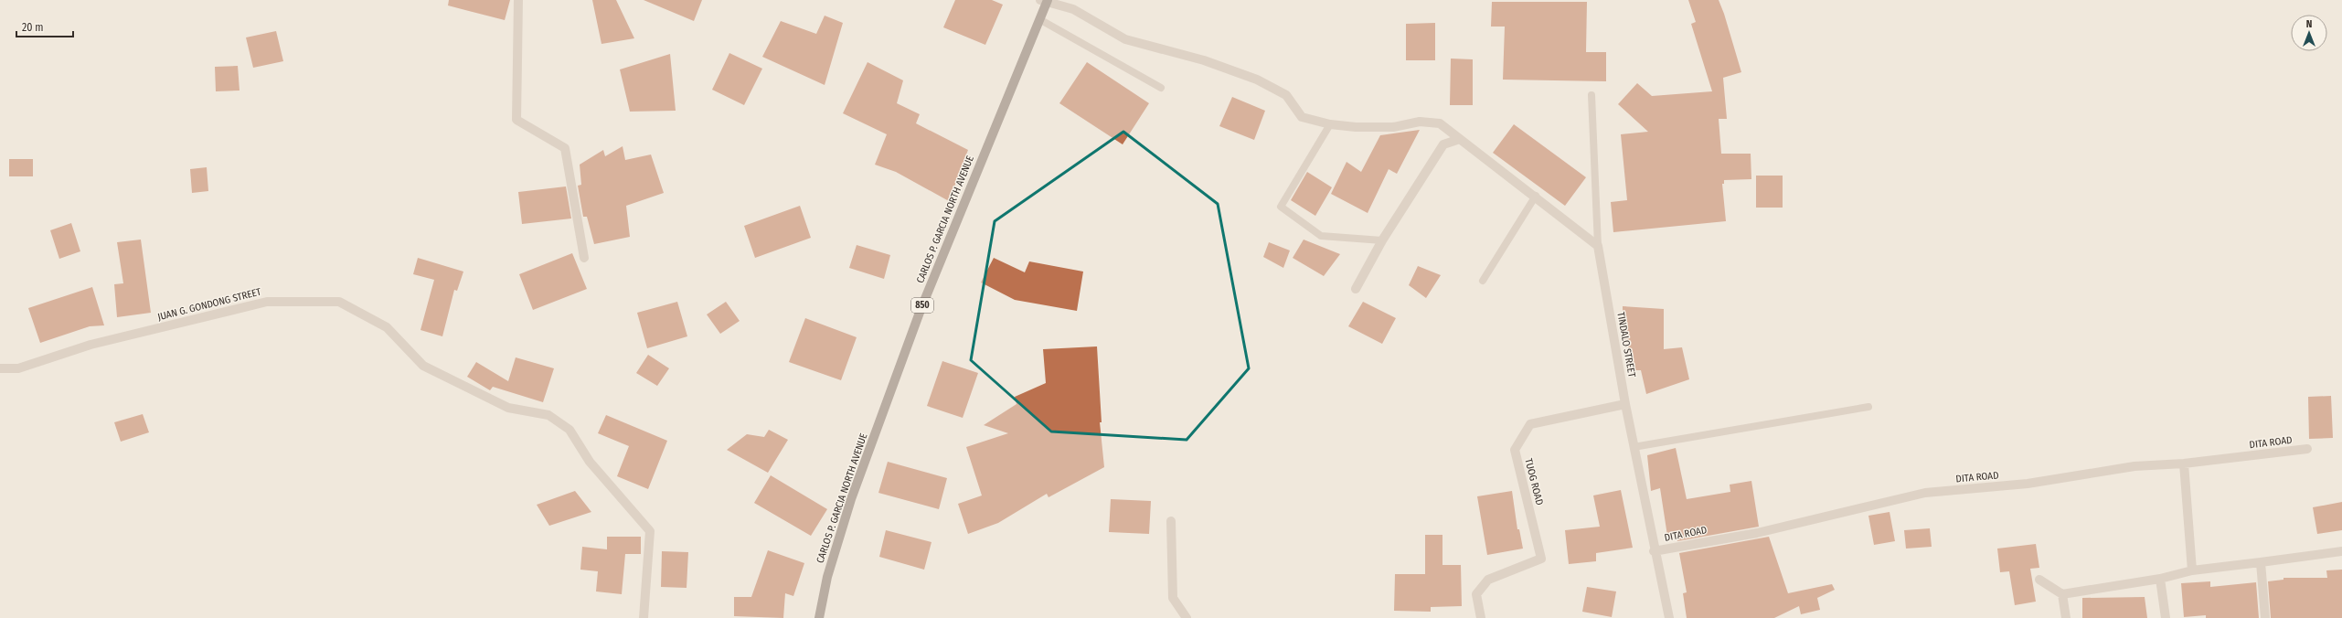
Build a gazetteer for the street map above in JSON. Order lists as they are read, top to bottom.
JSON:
{
  "streets": {
    "main road": ["CARLOS P. GARCIA NORTH AVENUE", "850"],
    "street": [
      "JUAN G. GONDONG STREET",
      "TINDALO STREET",
      "DITA ROAD",
      "TUOG ROAD"
    ]
  },
  "crossings": [
    ["TINDALO STREET", "DITA ROAD"],
    ["TINDALO STREET", "TUOG ROAD"]
  ],
  "scale_bar": "20 m",
  "north": "top"
}
